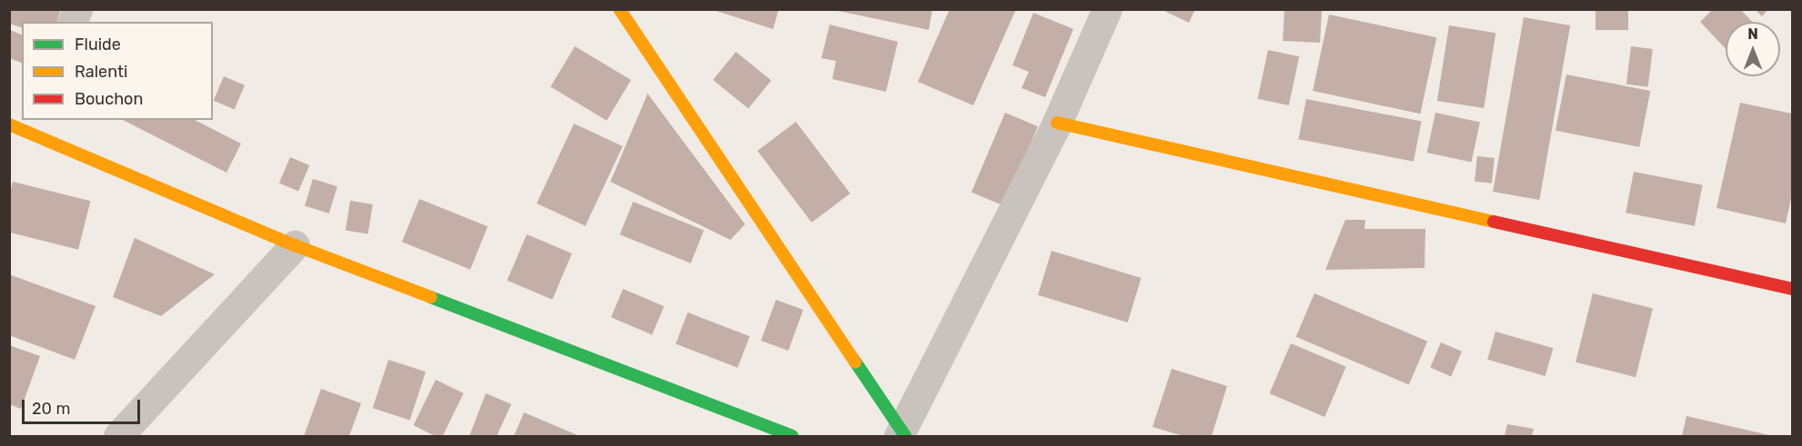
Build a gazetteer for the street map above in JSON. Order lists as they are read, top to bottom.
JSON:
{
  "legend": ["Fluide", "Ralenti", "Bouchon"],
  "scale_bar": "20 m",
  "north": "top"
}
